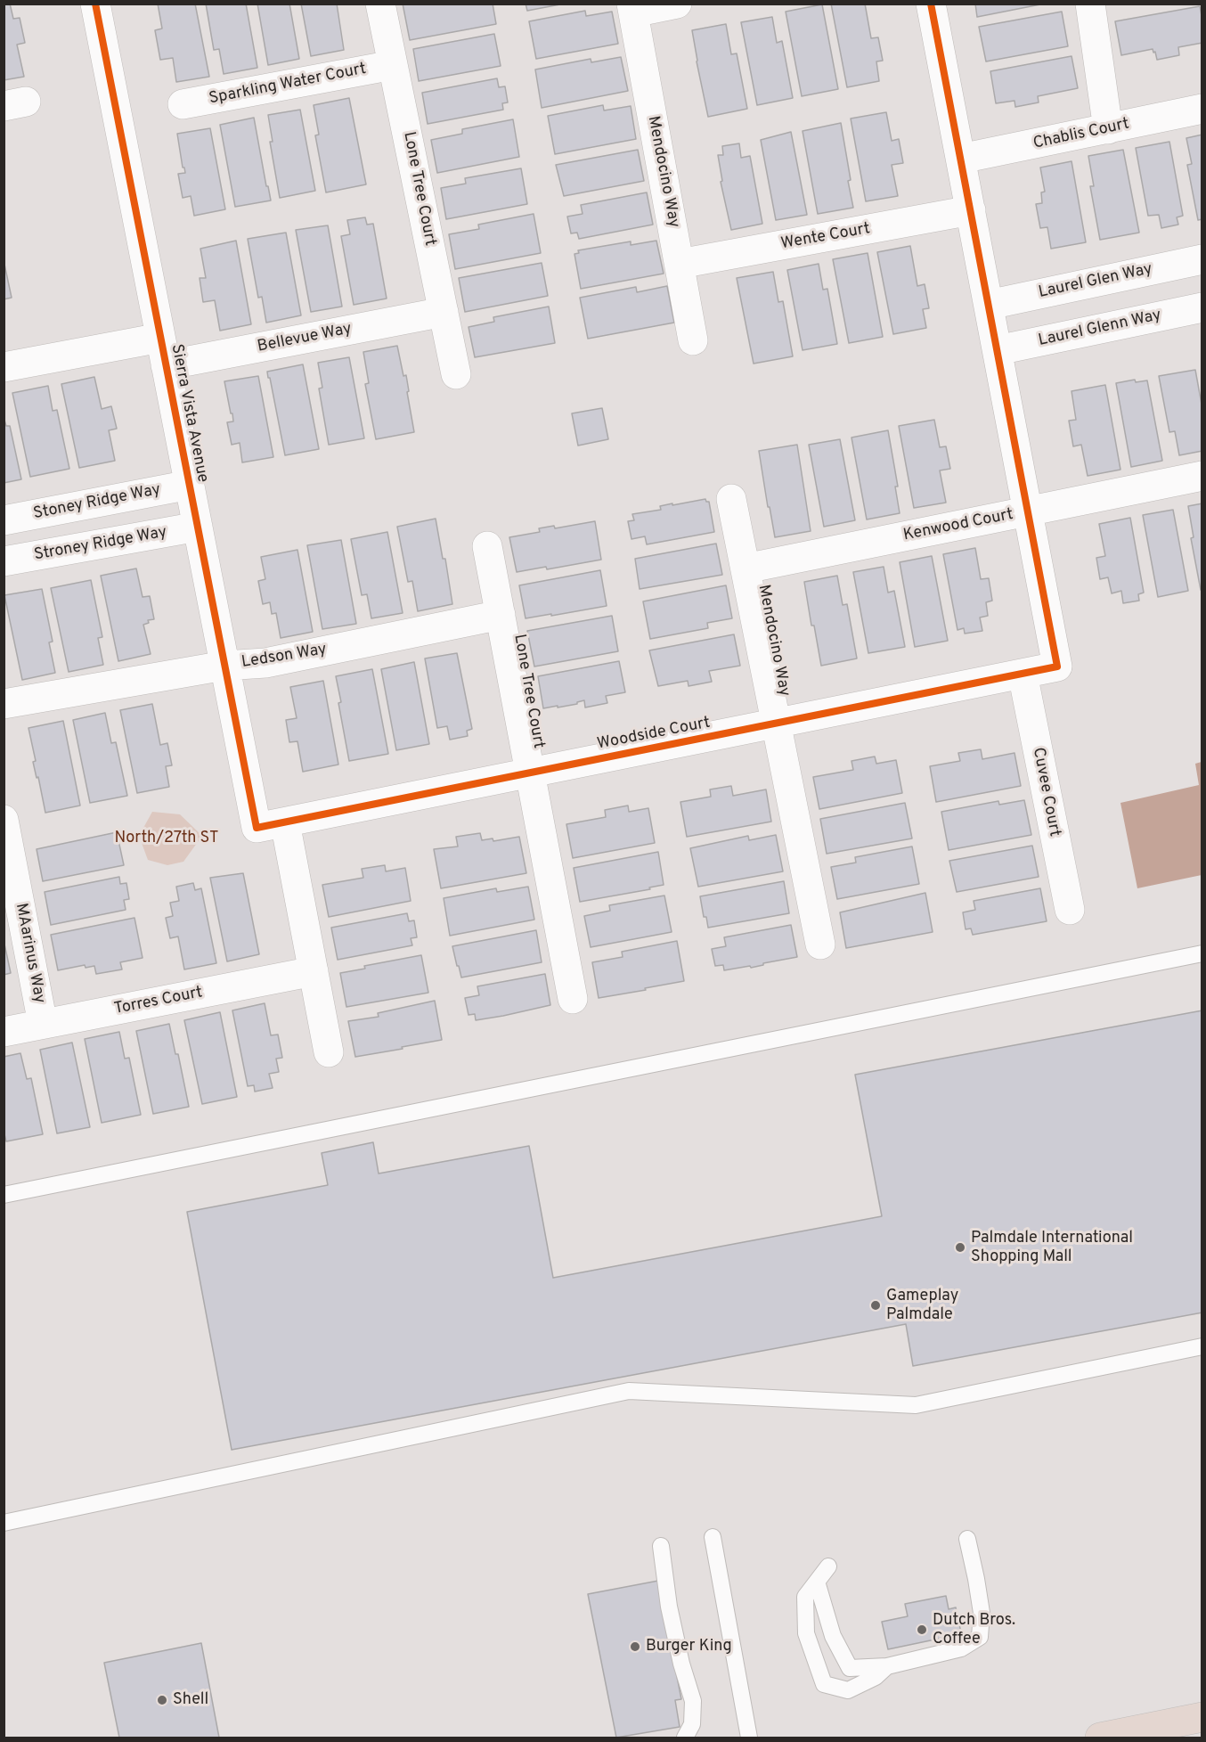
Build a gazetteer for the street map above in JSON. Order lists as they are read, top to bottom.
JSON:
{
  "streets": {
    "street": [
      "Sparkling Water Court",
      "Chablis Court",
      "Mendocino Way",
      "Lone Tree Court",
      "Wente Court",
      "Laurel Glen Way",
      "Laurel Glenn Way",
      "Bellevue Way",
      "Sierra Vista Avenue",
      "Stoney Ridge Way",
      "Kenwood Court",
      "Stroney Ridge Way",
      "Ledson Way",
      "Woodside Court",
      "Cuvee Court",
      "MAarinus Way",
      "Torres Court"
    ]
  },
  "crossings": [
    ["Sparkling Water Court", "Lone Tree Court"],
    ["Mendocino Way", "Wente Court"],
    ["Mendocino Way", "Kenwood Court"],
    ["Mendocino Way", "Woodside Court"],
    ["Lone Tree Court", "Bellevue Way"],
    ["Lone Tree Court", "Ledson Way"],
    ["Lone Tree Court", "Woodside Court"],
    ["Bellevue Way", "Sierra Vista Avenue"],
    ["Sierra Vista Avenue", "Stoney Ridge Way"],
    ["Sierra Vista Avenue", "Stroney Ridge Way"],
    ["Sierra Vista Avenue", "Ledson Way"],
    ["Sierra Vista Avenue", "Woodside Court"],
    ["Kenwood Court", "Woodside Court"],
    ["Woodside Court", "Cuvee Court"],
    ["MAarinus Way", "Torres Court"]
  ],
  "parks": ["North/27th ST"],
  "places": [
    "Palmdale International Shopping Mall",
    "Gameplay Palmdale",
    "Dutch Bros. Coffee",
    "Burger King",
    "Shell"
  ]
}
